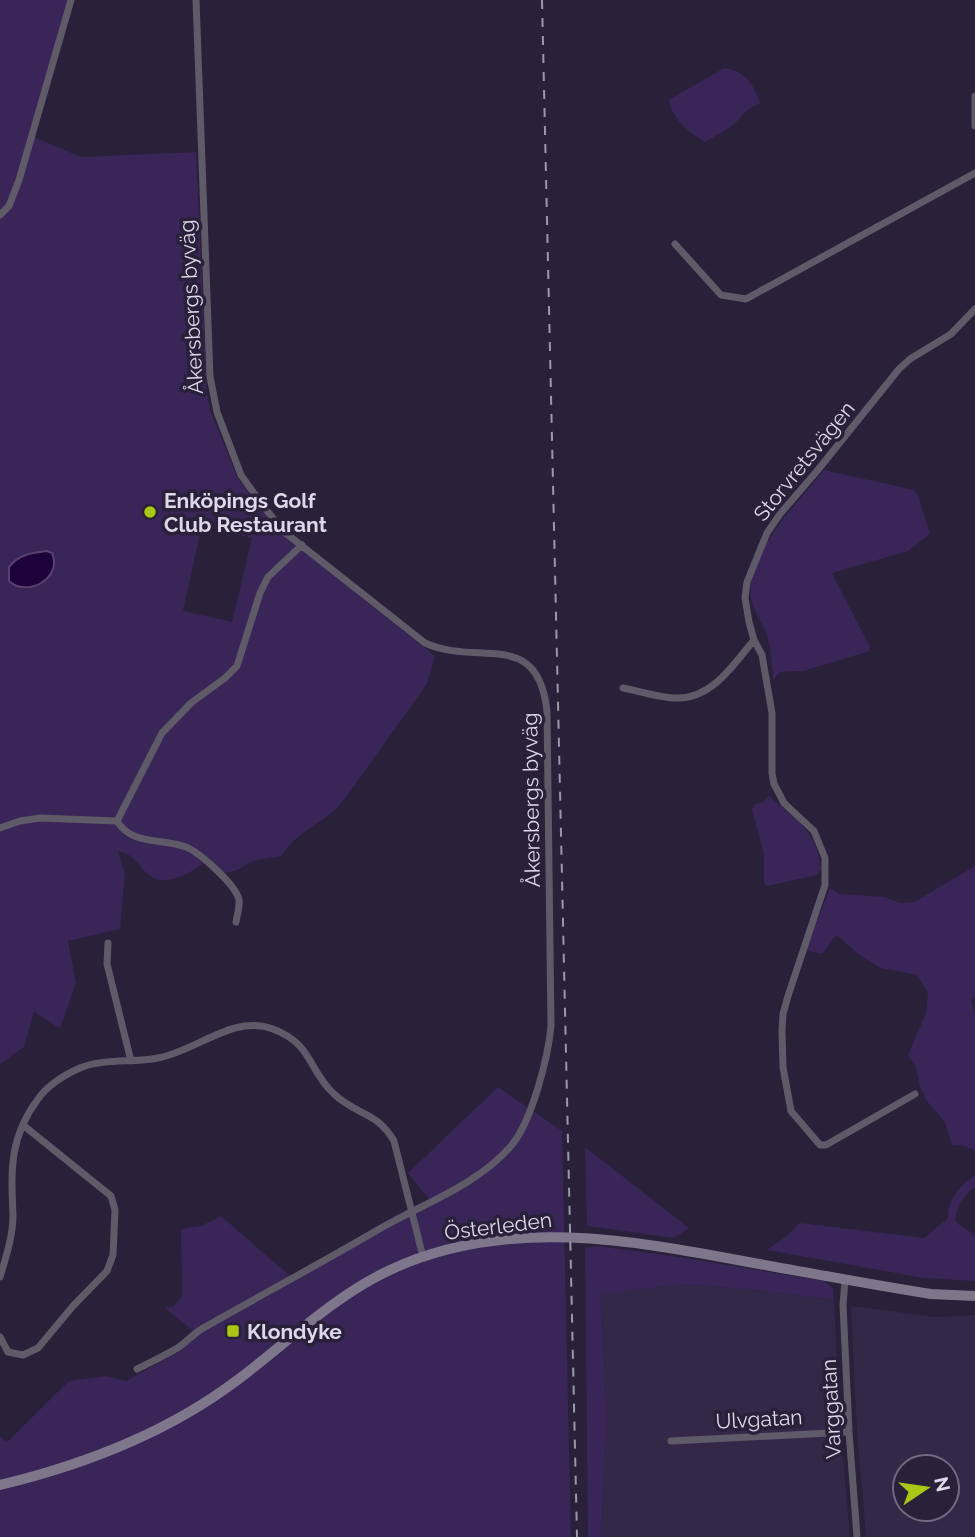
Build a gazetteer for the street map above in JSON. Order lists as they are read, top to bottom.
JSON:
{
  "streets": {
    "street": [
      "Åkersbergs byväg",
      "Storvretsvägen",
      "Österleden",
      "Varggatan",
      "Ulvgatan"
    ]
  },
  "crossings": [
    ["Österleden", "Varggatan"],
    ["Varggatan", "Ulvgatan"]
  ],
  "places": {
    "other": ["Enköpings Golf Club Restaurant"],
    "transit": ["Klondyke"]
  },
  "north": "right"
}
